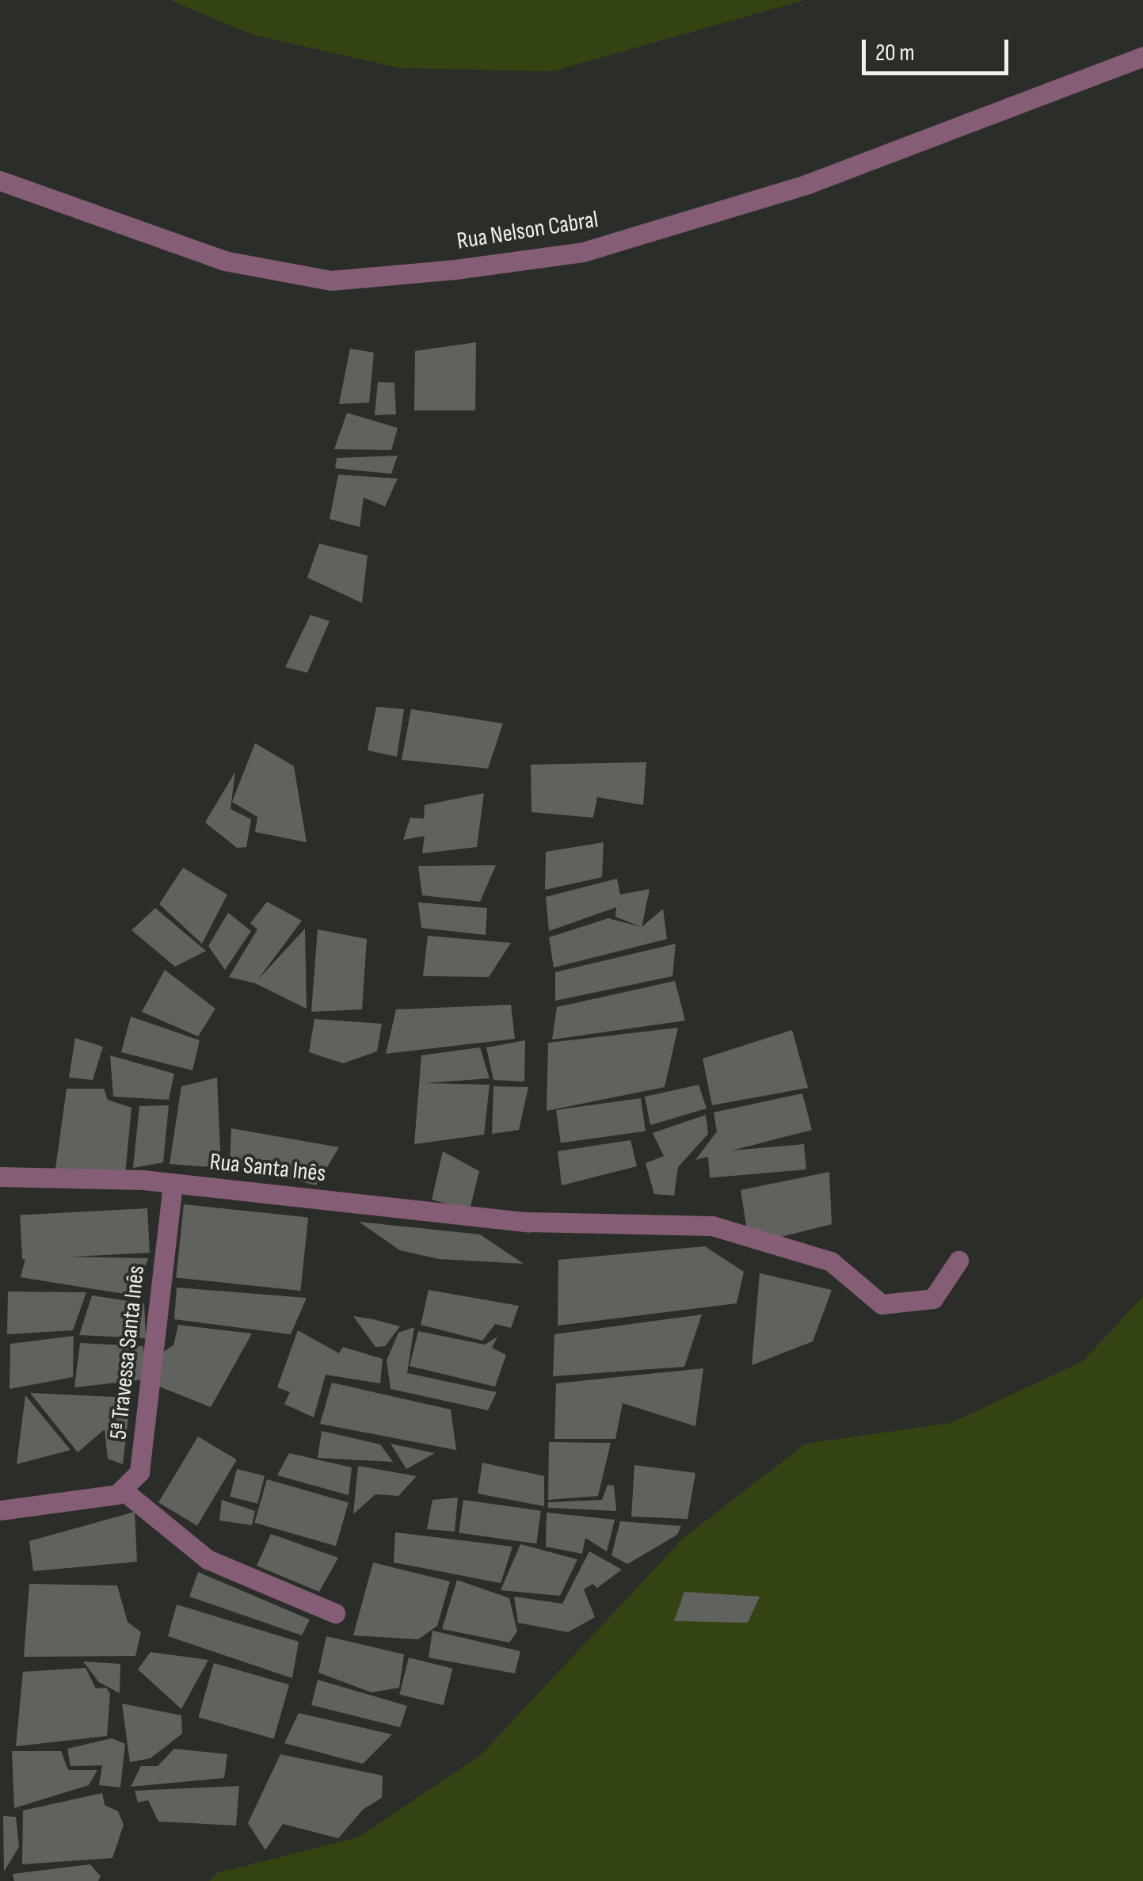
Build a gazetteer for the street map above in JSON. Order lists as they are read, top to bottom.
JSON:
{
  "streets": {
    "street": ["Rua Nelson Cabral", "Rua Santa Inês", "5ª Travessa Santa Inês"]
  },
  "crossings": [
    ["Rua Santa Inês", "5ª Travessa Santa Inês"]
  ],
  "scale_bar": "20 m"
}
